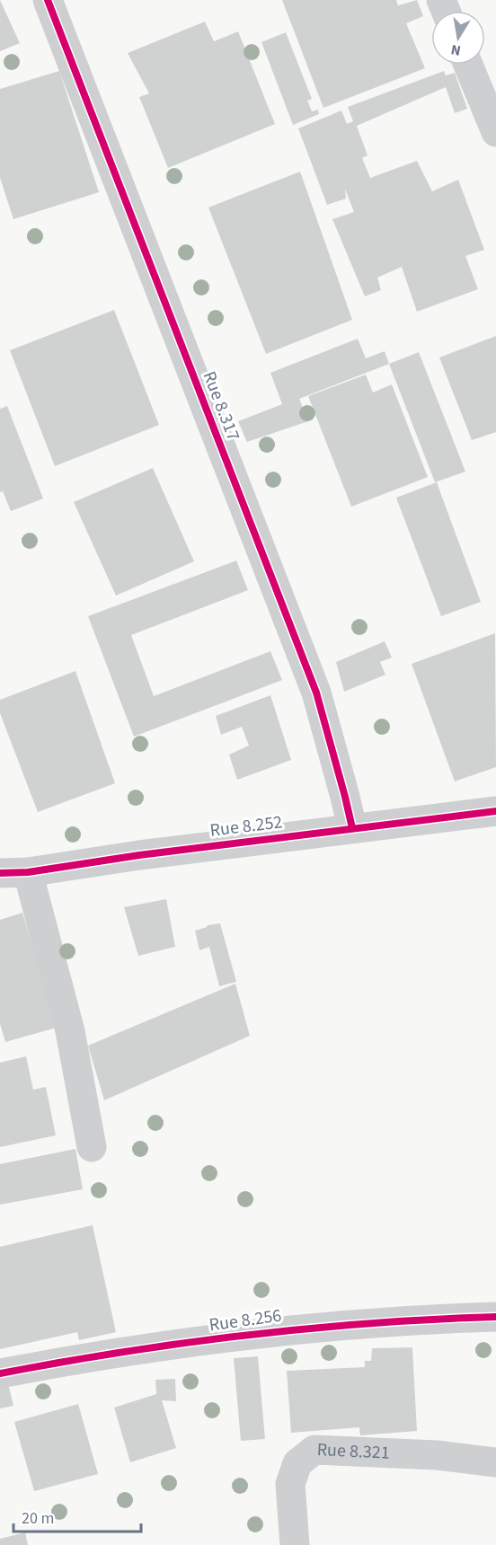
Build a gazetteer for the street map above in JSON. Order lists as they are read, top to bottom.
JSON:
{
  "streets": {
    "street": [
      "Rue 8.317",
      "Rue 8.252",
      "Rue 8.256",
      "Rue 8.321"
    ]
  },
  "crossings": [
    ["Rue 8.317", "Rue 8.252"]
  ],
  "scale_bar": "20 m",
  "north": "bottom"
}
